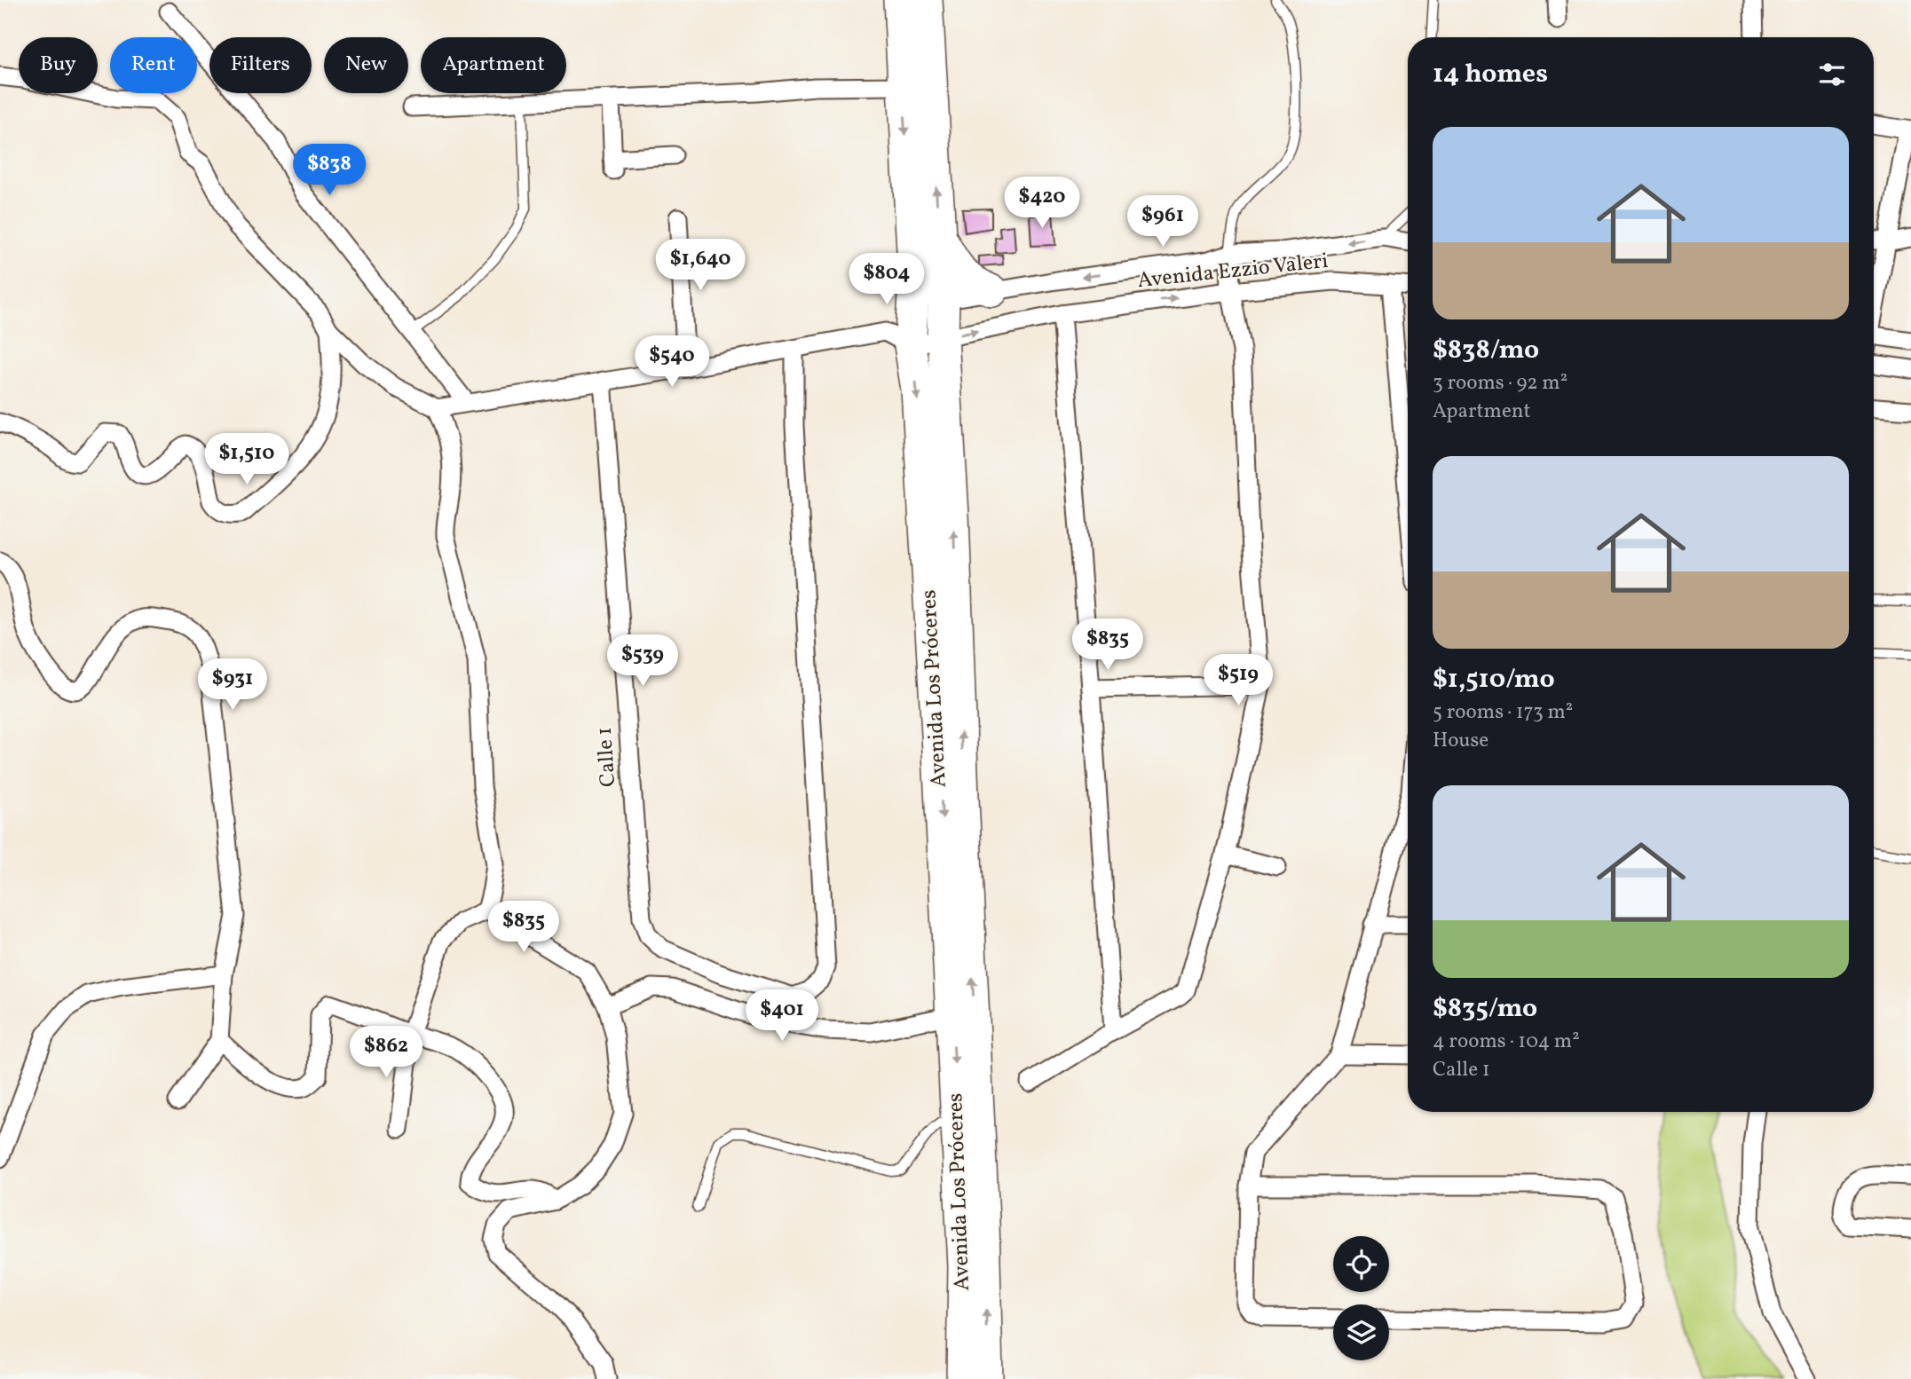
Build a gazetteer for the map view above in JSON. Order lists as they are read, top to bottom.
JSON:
{
  "streets": {
    "highway": ["Avenida Los Próceres"],
    "street": ["Avenida Ezzio Valeri", "Calle 1"]
  },
  "crossings": [
    ["Avenida Ezzio Valeri", "Avenida Los Próceres"],
    ["Avenida Ezzio Valeri", "Calle 1"]
  ],
  "page": {
    "chip": [
      "Buy",
      "Rent",
      "Filters",
      "New",
      "Apartment"
    ],
    "heading": "14 homes",
    "list": [
      {
        "name": "$838/mo",
        "note": "3 rooms · 92 m² · Apartment"
      },
      {
        "name": "$1,510/mo",
        "note": "5 rooms · 173 m² · House"
      },
      {
        "name": "$835/mo",
        "note": "4 rooms · 104 m² · Calle 1"
      }
    ],
    "price": [
      "$838",
      "$420",
      "$961",
      "$1,640",
      "$804",
      "$540",
      "$1,510",
      "$835",
      "$539",
      "$519",
      "$931",
      "$835",
      "$401",
      "$862"
    ]
  }
}
